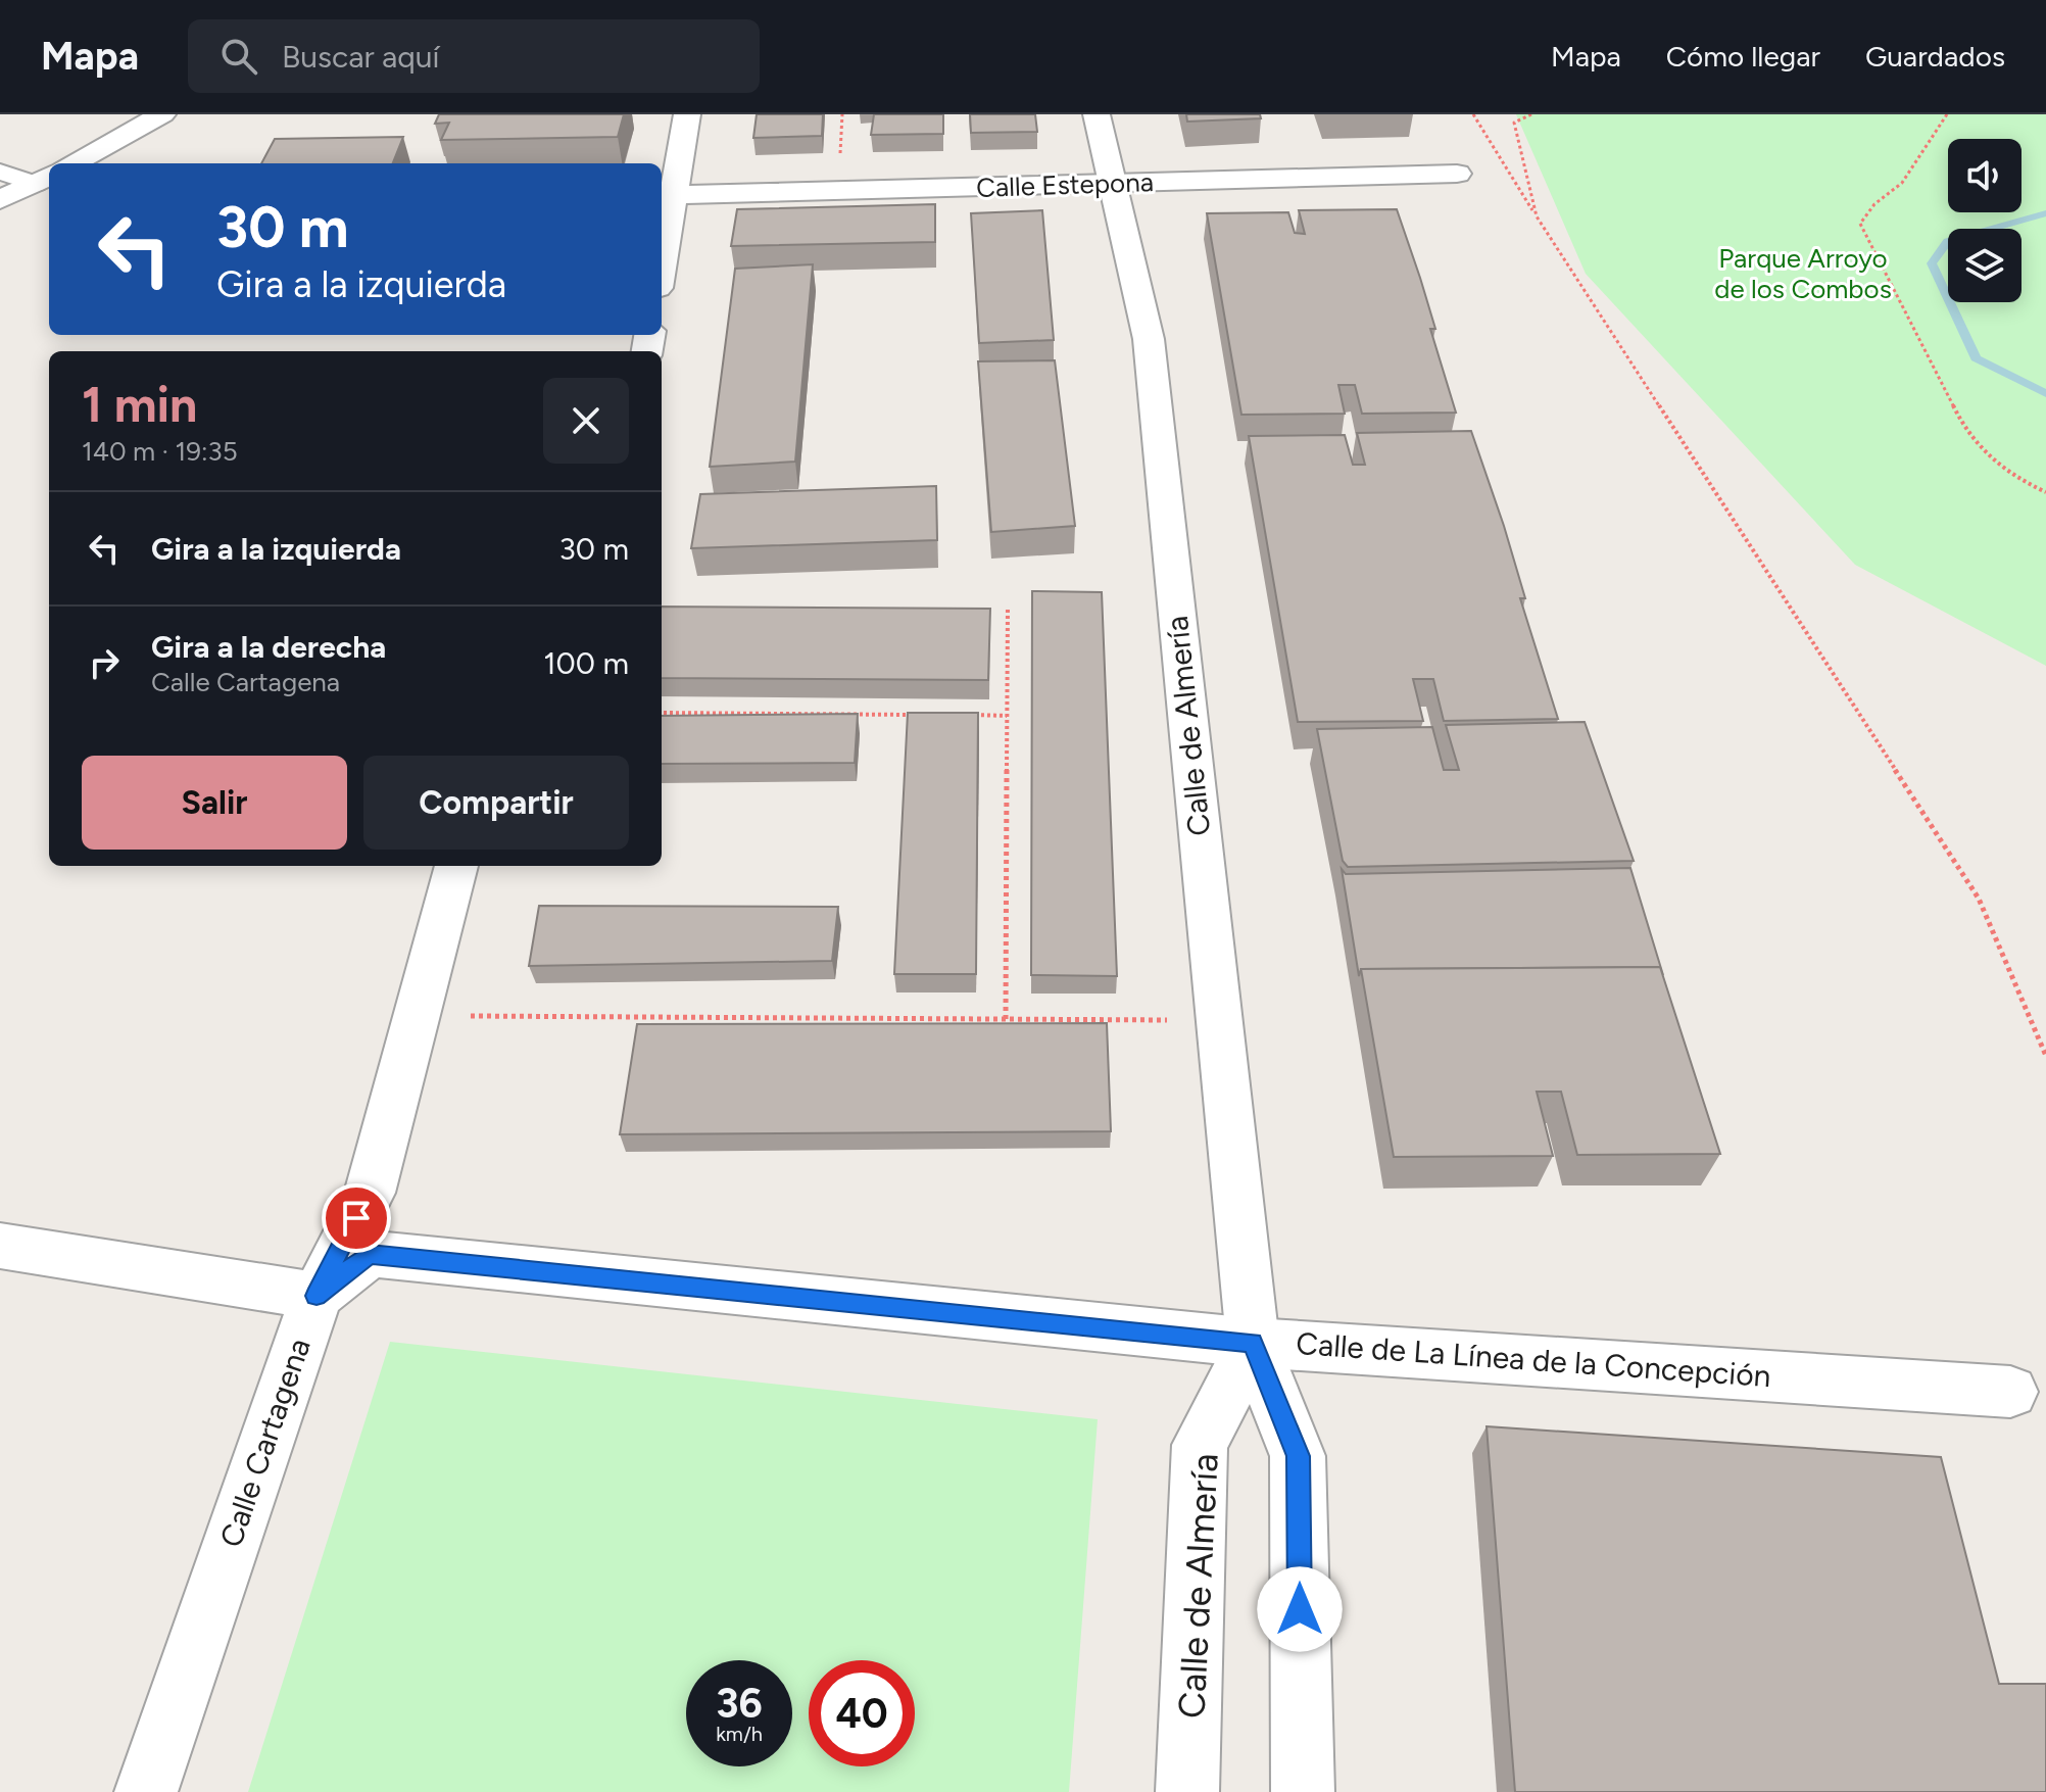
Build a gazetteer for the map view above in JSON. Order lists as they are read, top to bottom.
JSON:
{
  "streets": {
    "street": [
      "Calle Estepona",
      "Calle de Almería",
      "Calle de La Línea de la Concepción",
      "Calle Cartagena"
    ]
  },
  "crossings": [
    ["Calle Estepona", "Calle de Almería"],
    ["Calle de Almería", "Calle de La Línea de la Concepción"],
    ["Calle de La Línea de la Concepción", "Calle Cartagena"]
  ],
  "parks": ["Parque Arroyo de los Combos"],
  "page": {
    "header": "Mapa",
    "search": "Buscar aquí",
    "nav": ["Mapa", "Cómo llegar", "Guardados"],
    "turn": ["30 m", "Gira a la izquierda"],
    "heading": ["1 min", "140 m · 19:35"],
    "list": [
      {
        "name": "Gira a la izquierda",
        "value": "30 m"
      },
      {
        "name": "Gira a la derecha",
        "note": "Calle Cartagena",
        "value": "100 m"
      }
    ],
    "buttons": ["Salir", "Compartir"],
    "speed": "36 km/h",
    "limit": "40"
  }
}
